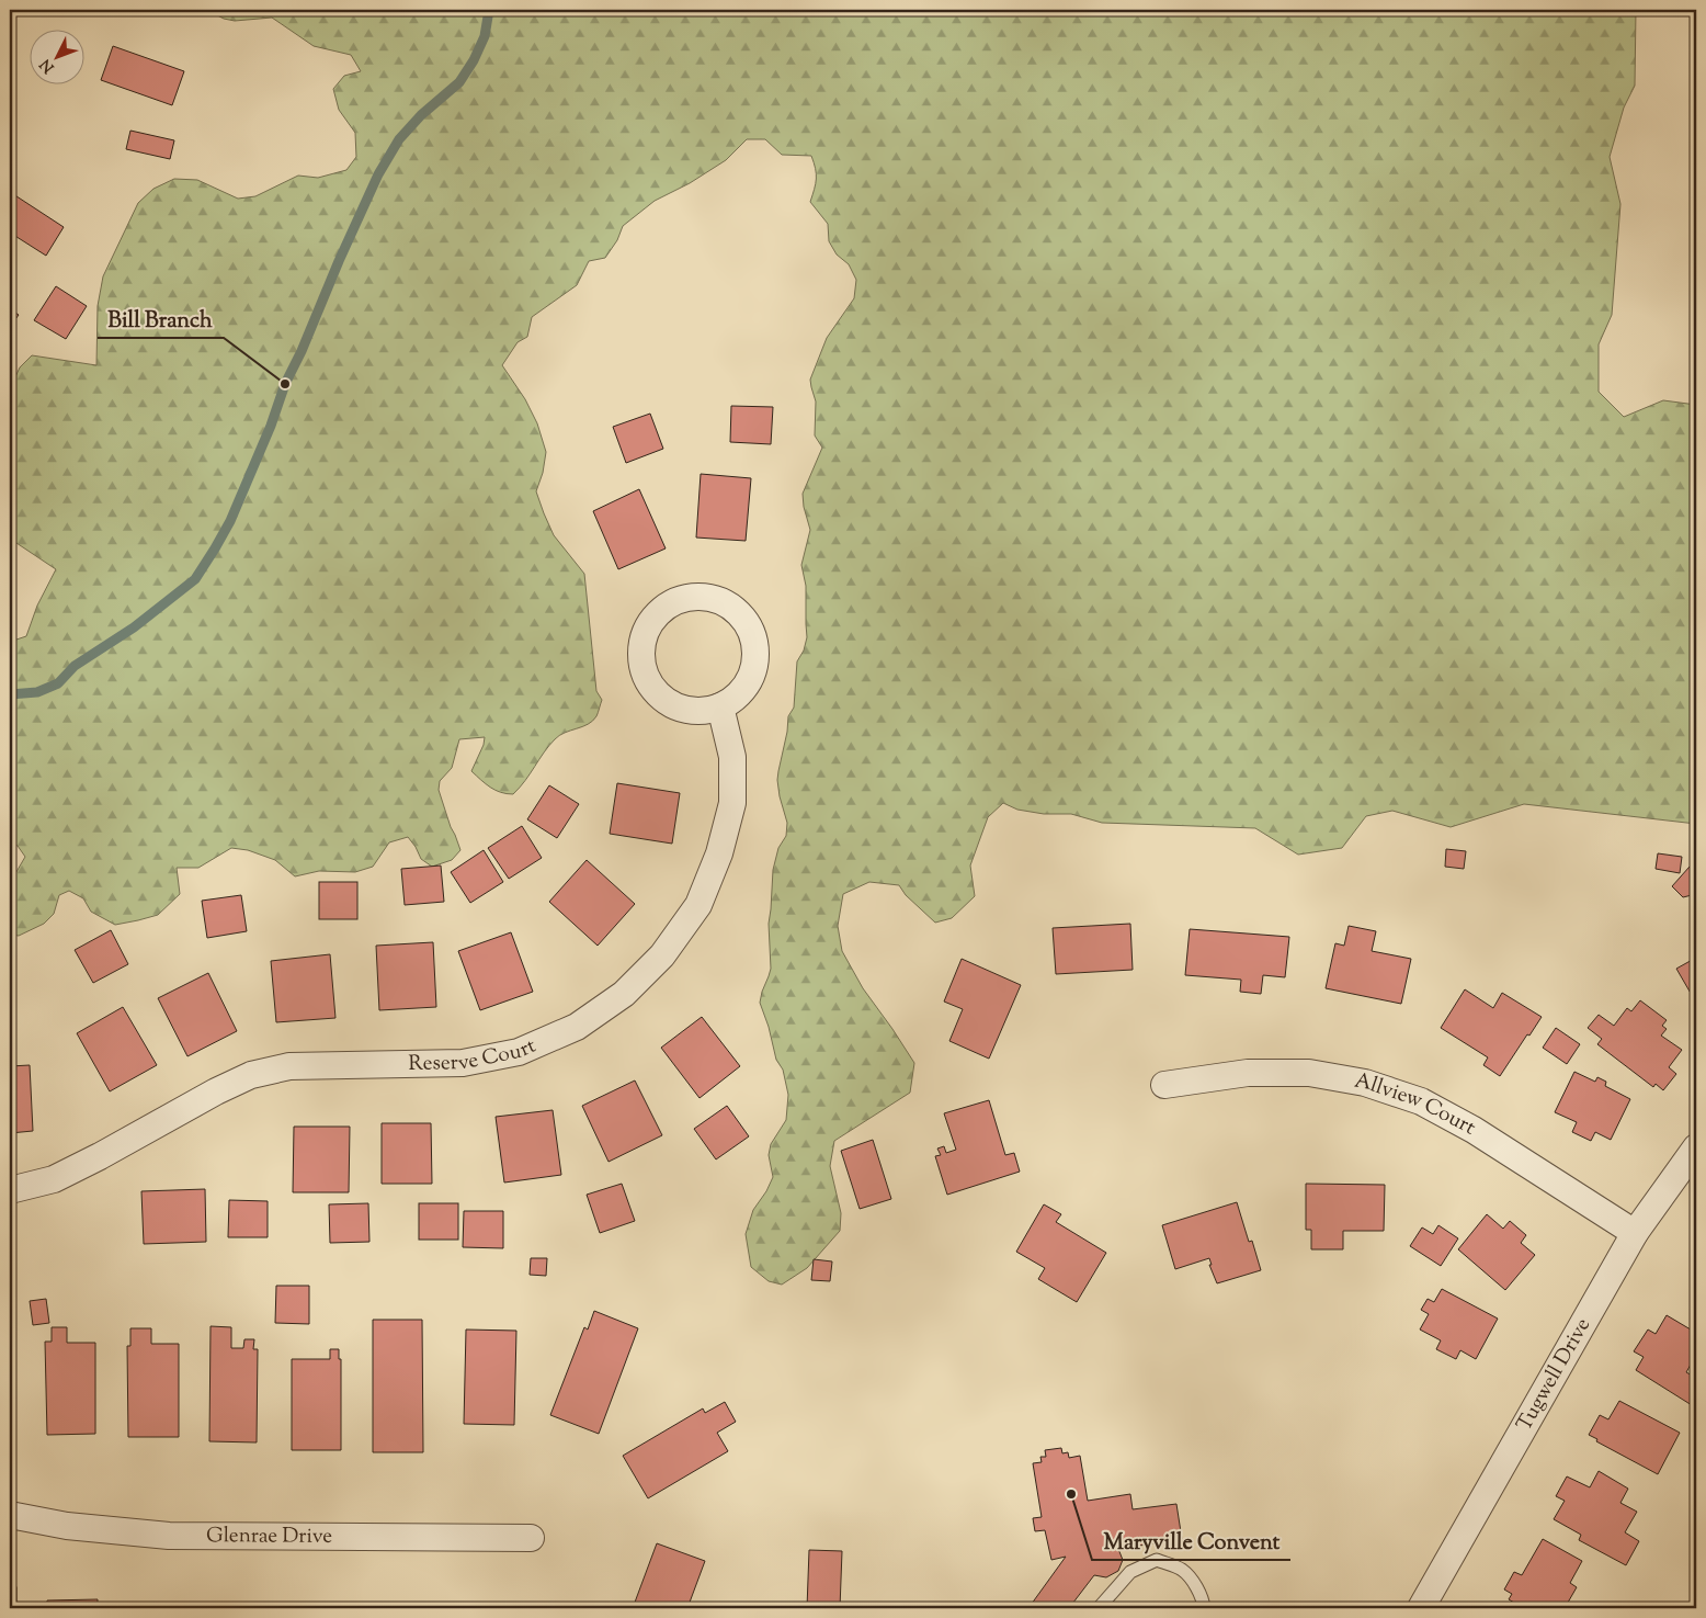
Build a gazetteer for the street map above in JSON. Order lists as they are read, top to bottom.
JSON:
{
  "streets": {
    "street": [
      "Reserve Court",
      "Allview Court",
      "Tugwell Drive",
      "Glenrae Drive"
    ]
  },
  "crossings": [
    ["Allview Court", "Tugwell Drive"]
  ],
  "places": ["Bill Branch", "Maryville Convent"],
  "north": "bottom left"
}
